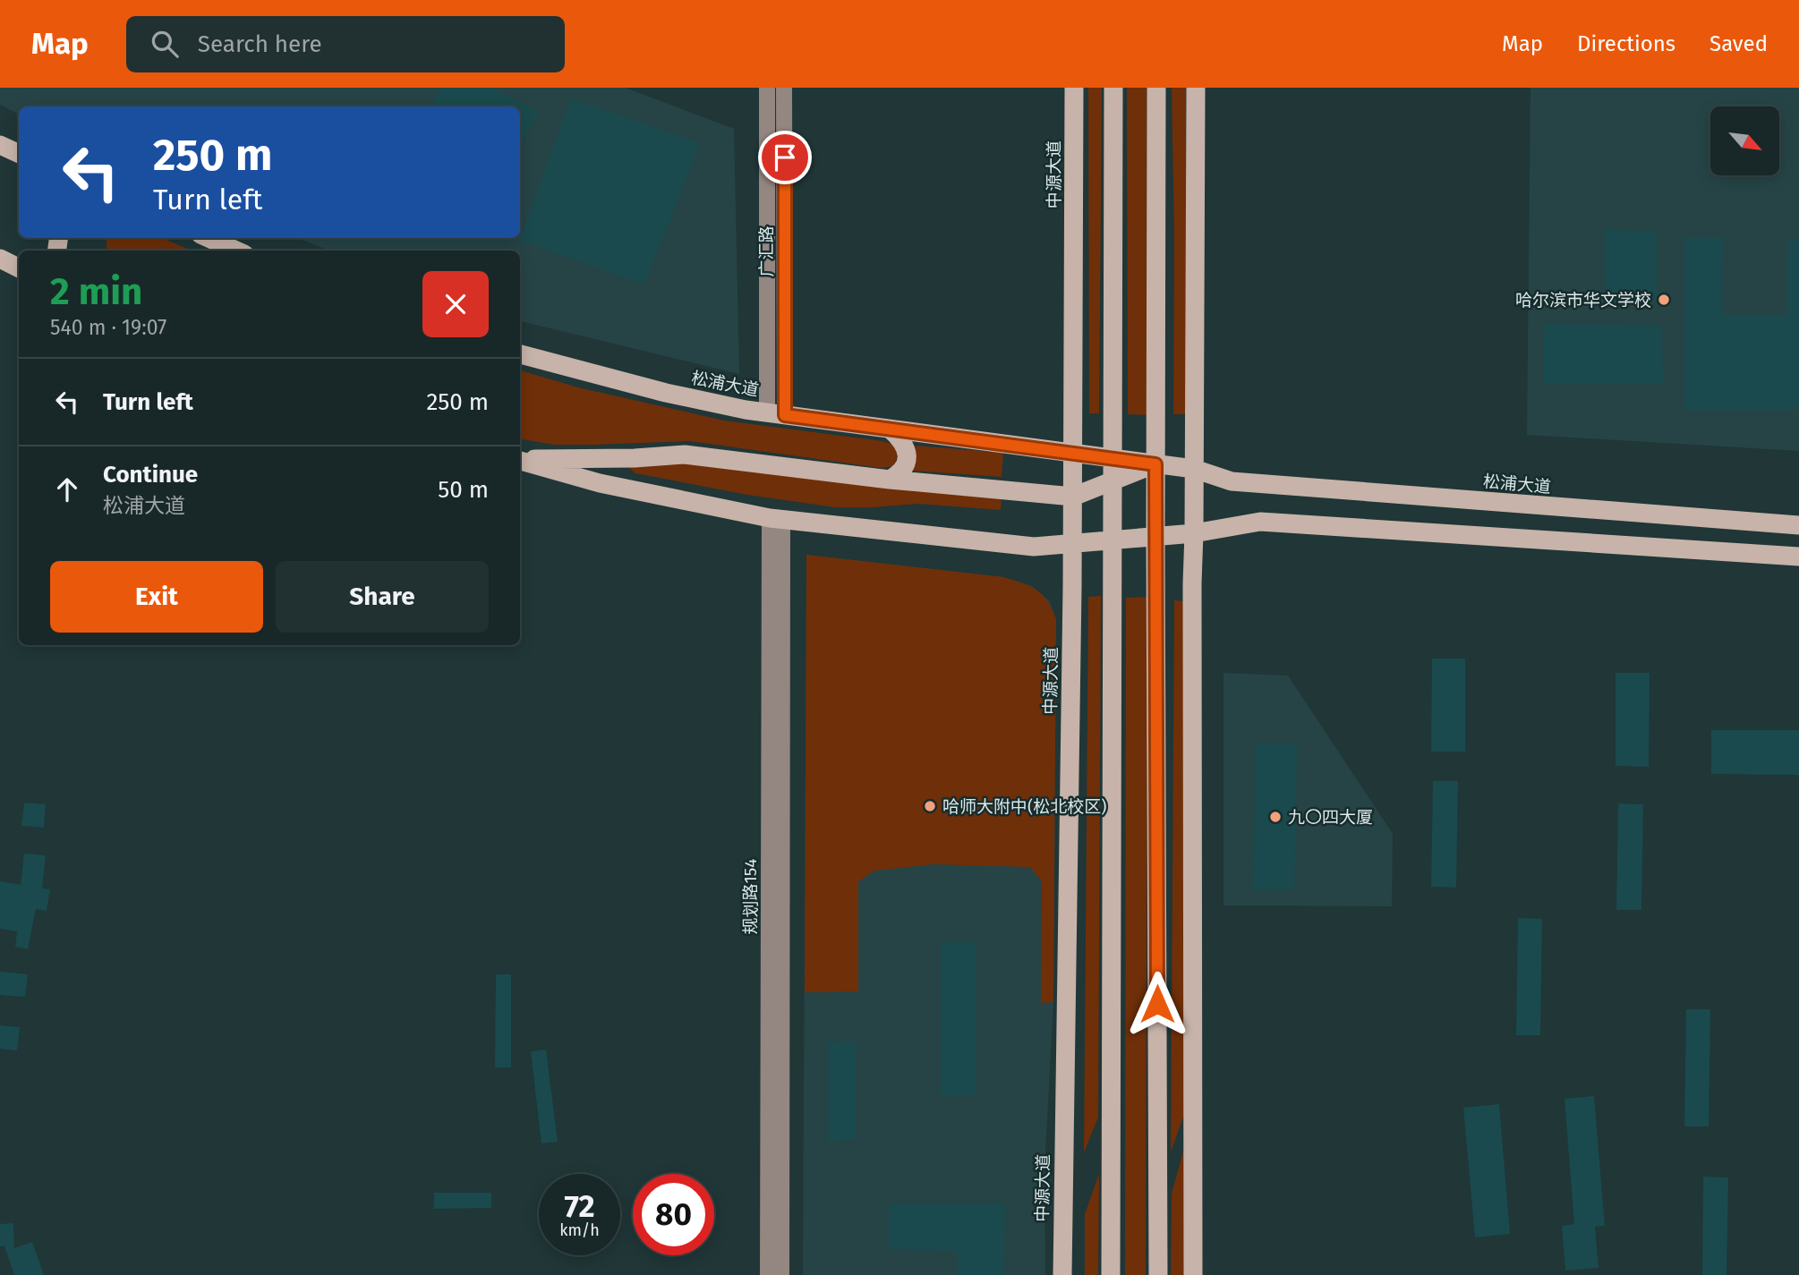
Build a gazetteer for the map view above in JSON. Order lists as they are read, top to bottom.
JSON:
{
  "streets": {
    "highway": ["中源大道", "松浦大道"],
    "street": ["广汇路", "规划路154"]
  },
  "crossings": [
    ["中源大道", "松浦大道"],
    ["广汇路", "松浦大道"]
  ],
  "places": ["哈尔滨市华文学校", "哈师大附中(松北校区)", "九〇四大厦"],
  "north": "bottom right",
  "page": {
    "header": "Map",
    "search": "Search here",
    "nav": ["Map", "Directions", "Saved"],
    "turn": ["250 m", "Turn left"],
    "heading": ["2 min", "540 m · 19:07"],
    "list": [
      {
        "name": "Turn left",
        "value": "250 m"
      },
      {
        "name": "Continue",
        "note": "松浦大道",
        "value": "50 m"
      }
    ],
    "buttons": ["Exit", "Share"],
    "speed": "72 km/h",
    "limit": "80"
  }
}
